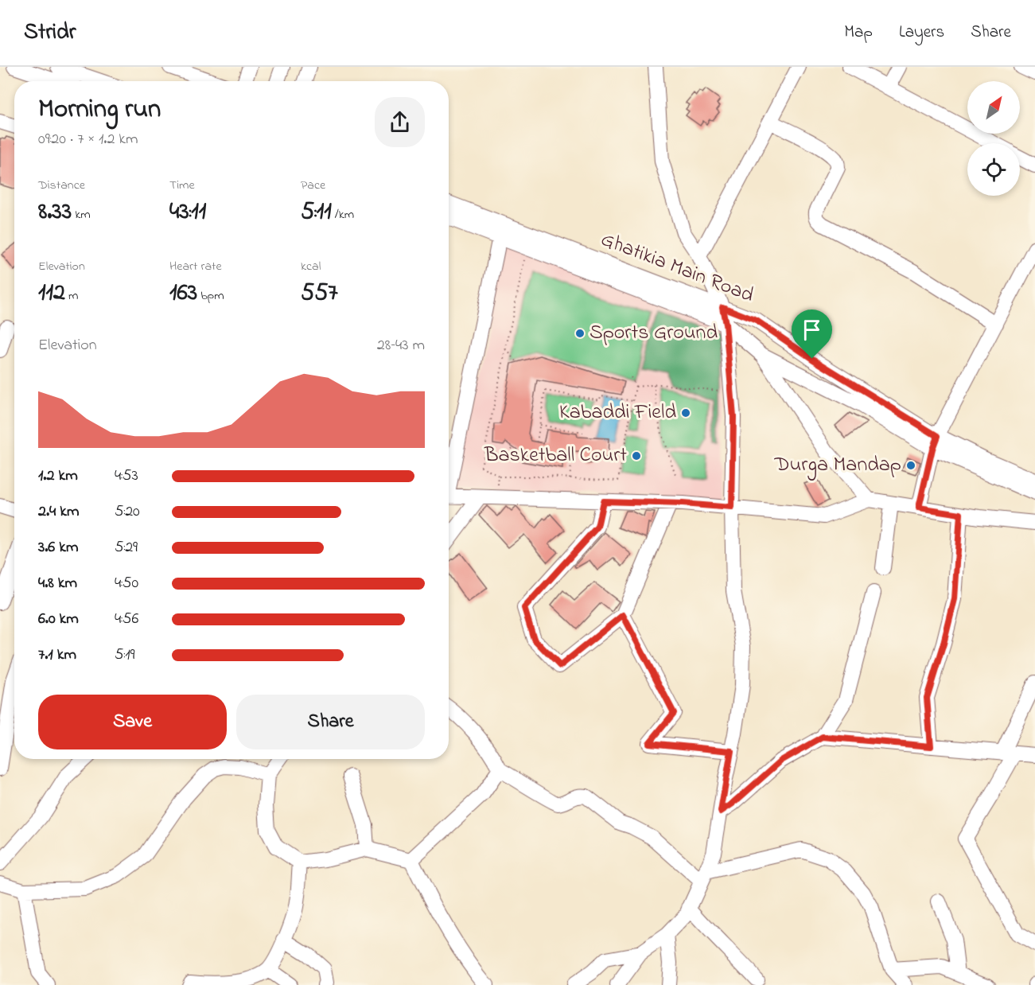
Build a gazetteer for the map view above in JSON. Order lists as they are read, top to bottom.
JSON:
{
  "streets": {
    "street": ["Ghatikia Main Road"]
  },
  "places": [
    "Sports Ground",
    "Kabaddi Field",
    "Basketball Court",
    "Durga Mandap"
  ],
  "north": "top right",
  "page": {
    "header": "Stridr",
    "nav": ["Map", "Layers", "Share"],
    "heading": ["Morning run", "09:20 · 7 × 1.2 km"],
    "stats": [
      ["Distance", "8.33 km"],
      ["Time", "43:11"],
      ["Pace", "5:11 /km"],
      ["Elevation", "112 m"],
      ["Heart rate", "163 bpm"],
      ["kcal", "557"]
    ],
    "chart": ["Elevation", "28–43 m"],
    "list": [
      {
        "name": "1.2 km",
        "note": "4:53"
      },
      {
        "name": "2.4 km",
        "note": "5:20"
      },
      {
        "name": "3.6 km",
        "note": "5:29"
      },
      {
        "name": "4.8 km",
        "note": "4:50"
      },
      {
        "name": "6.0 km",
        "note": "4:56"
      },
      {
        "name": "7.1 km",
        "note": "5:19"
      }
    ],
    "buttons": ["Save", "Share"]
  }
}
